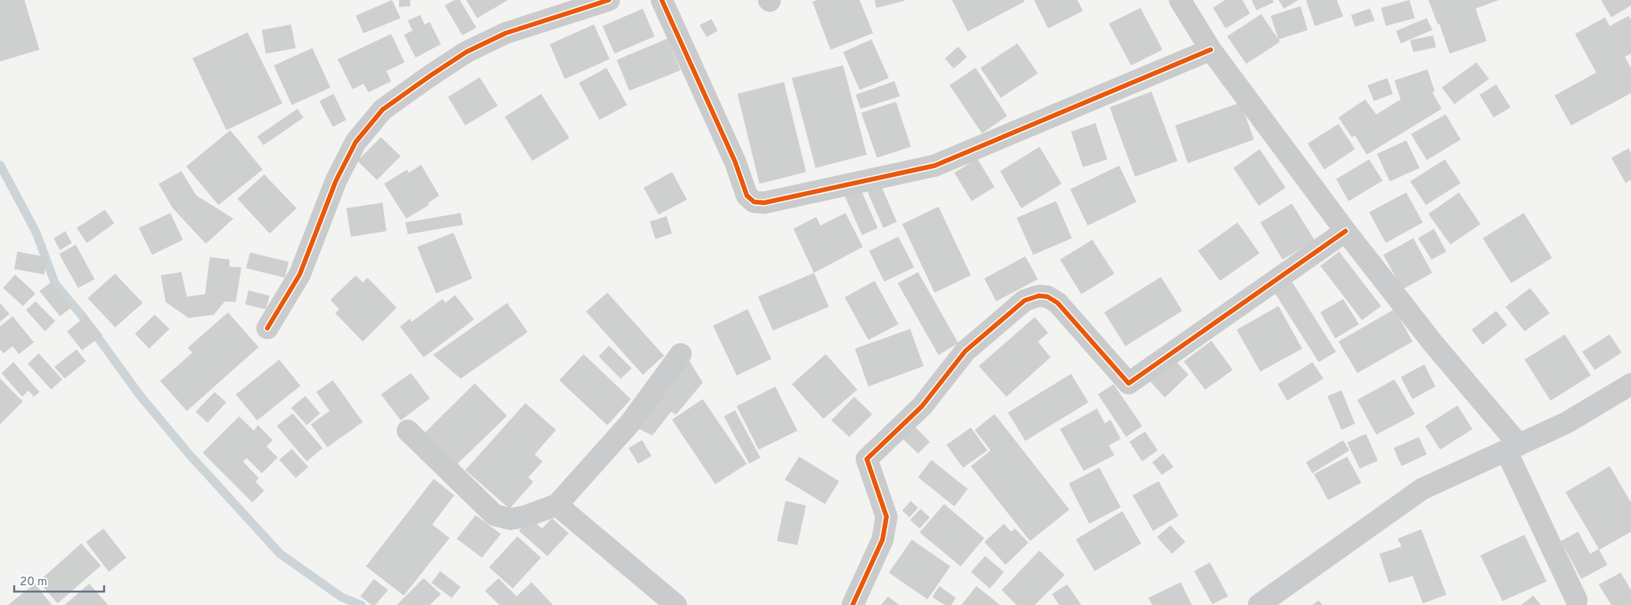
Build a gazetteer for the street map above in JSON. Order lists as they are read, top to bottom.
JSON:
{
  "scale_bar": "20 m"
}
